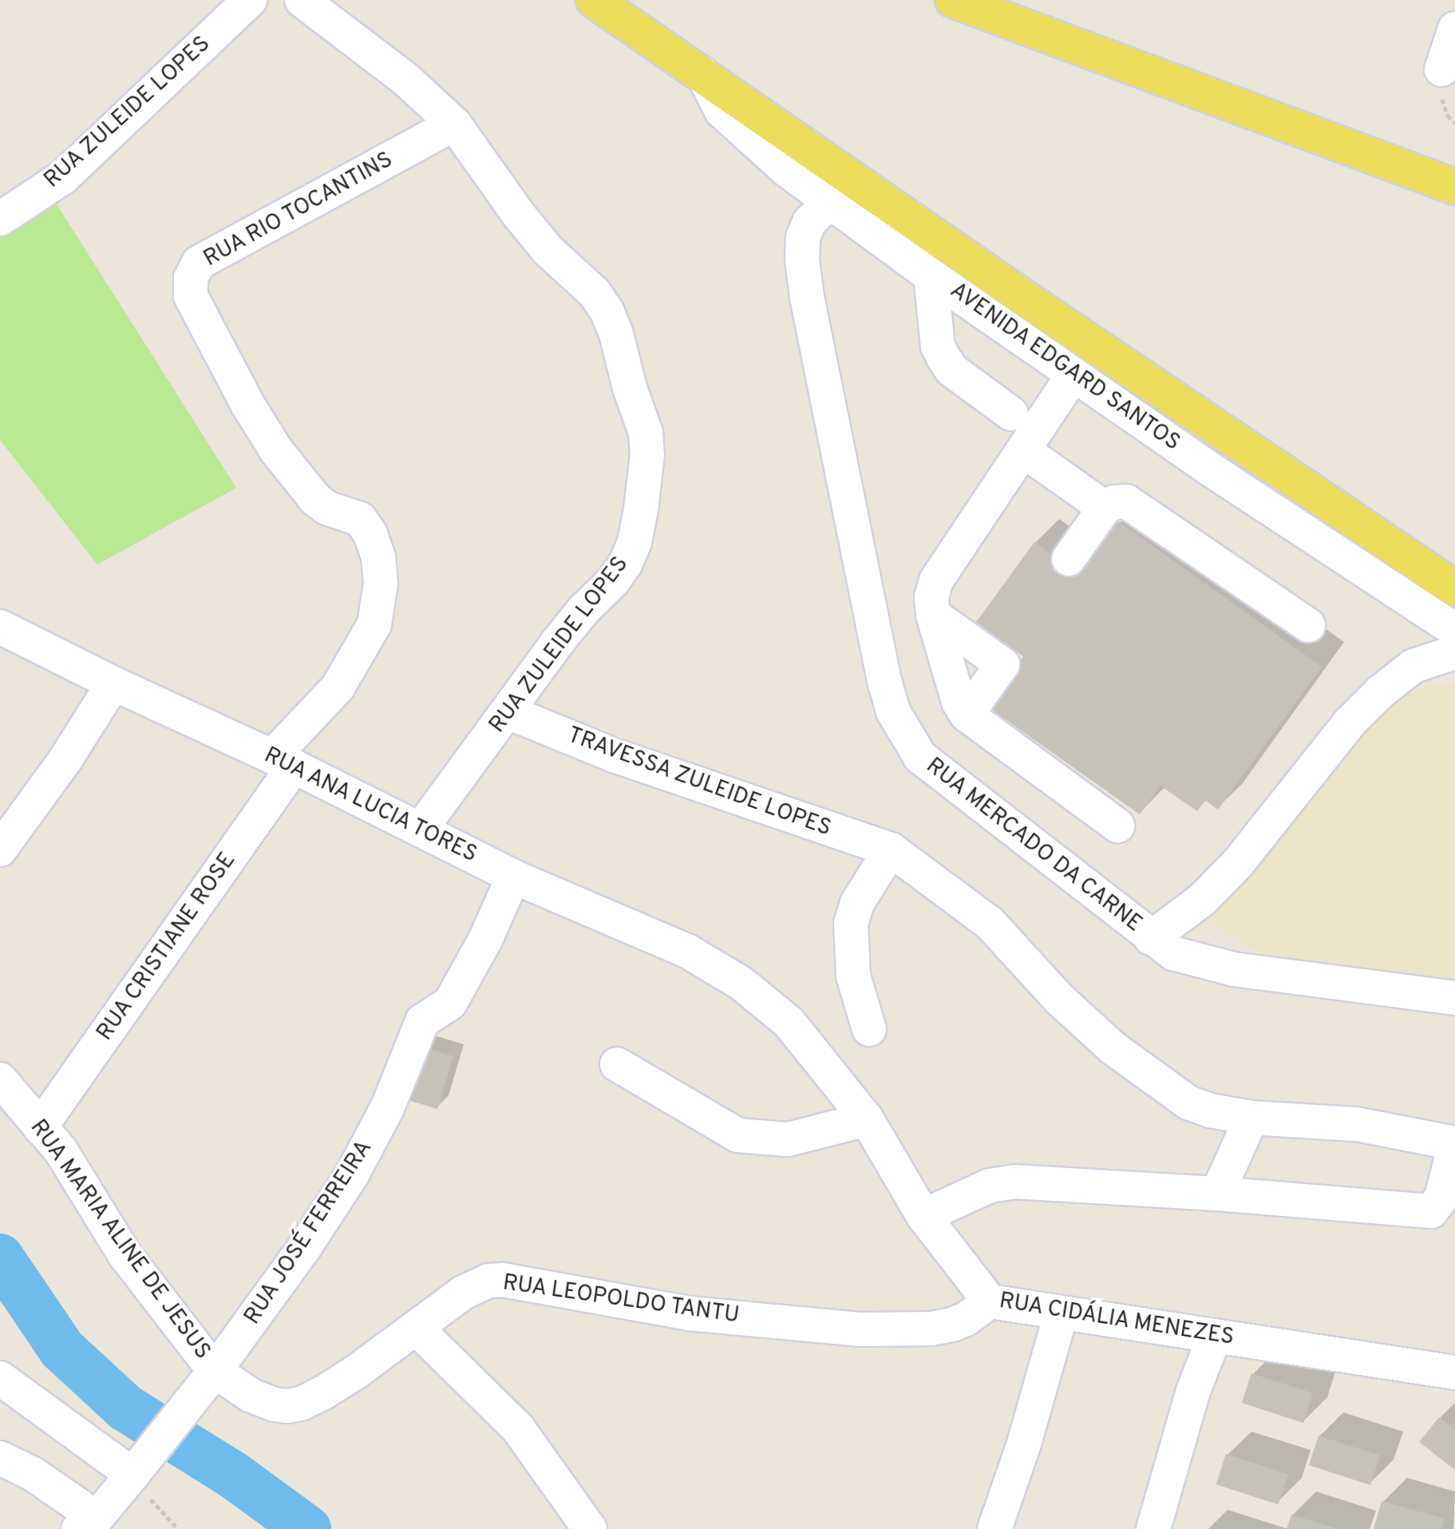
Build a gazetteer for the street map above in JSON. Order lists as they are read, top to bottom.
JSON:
{
  "streets": {
    "main road": ["AVENIDA EDGARD SANTOS"],
    "street": [
      "RUA ZULEIDE LOPES",
      "RUA RIO TOCANTINS",
      "TRAVESSA ZULEIDE LOPES",
      "RUA ANA LUCIA TORES",
      "RUA MERCADO DA CARNE",
      "RUA CRISTIANE ROSE",
      "RUA JOSÉ FERREIRA",
      "RUA MARIA ALINE DE JESUS",
      "RUA LEOPOLDO TANTU",
      "RUA CIDÁLIA MENEZES"
    ]
  },
  "crossings": [
    ["RUA ZULEIDE LOPES", "RUA RIO TOCANTINS"],
    ["RUA ZULEIDE LOPES", "TRAVESSA ZULEIDE LOPES"],
    ["RUA ZULEIDE LOPES", "RUA ANA LUCIA TORES"],
    ["RUA RIO TOCANTINS", "RUA ANA LUCIA TORES"],
    ["RUA RIO TOCANTINS", "RUA CRISTIANE ROSE"],
    ["AVENIDA EDGARD SANTOS", "RUA MERCADO DA CARNE"],
    ["RUA ANA LUCIA TORES", "RUA CRISTIANE ROSE"],
    ["RUA ANA LUCIA TORES", "RUA JOSÉ FERREIRA"],
    ["RUA ANA LUCIA TORES", "RUA CIDÁLIA MENEZES"],
    ["RUA CRISTIANE ROSE", "RUA MARIA ALINE DE JESUS"],
    ["RUA JOSÉ FERREIRA", "RUA MARIA ALINE DE JESUS"],
    ["RUA JOSÉ FERREIRA", "RUA LEOPOLDO TANTU"],
    ["RUA MARIA ALINE DE JESUS", "RUA LEOPOLDO TANTU"],
    ["RUA LEOPOLDO TANTU", "RUA CIDÁLIA MENEZES"]
  ]
}
